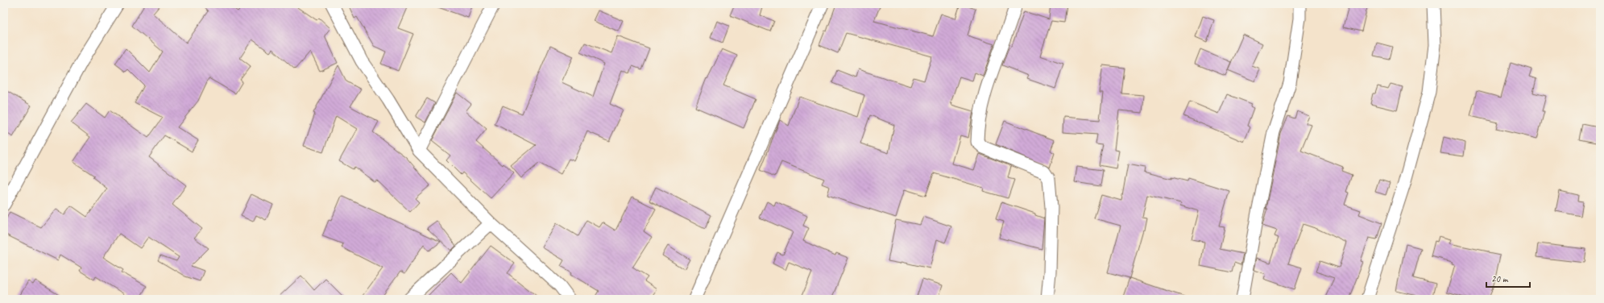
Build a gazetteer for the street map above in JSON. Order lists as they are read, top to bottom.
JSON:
{
  "scale_bar": "20 m"
}
